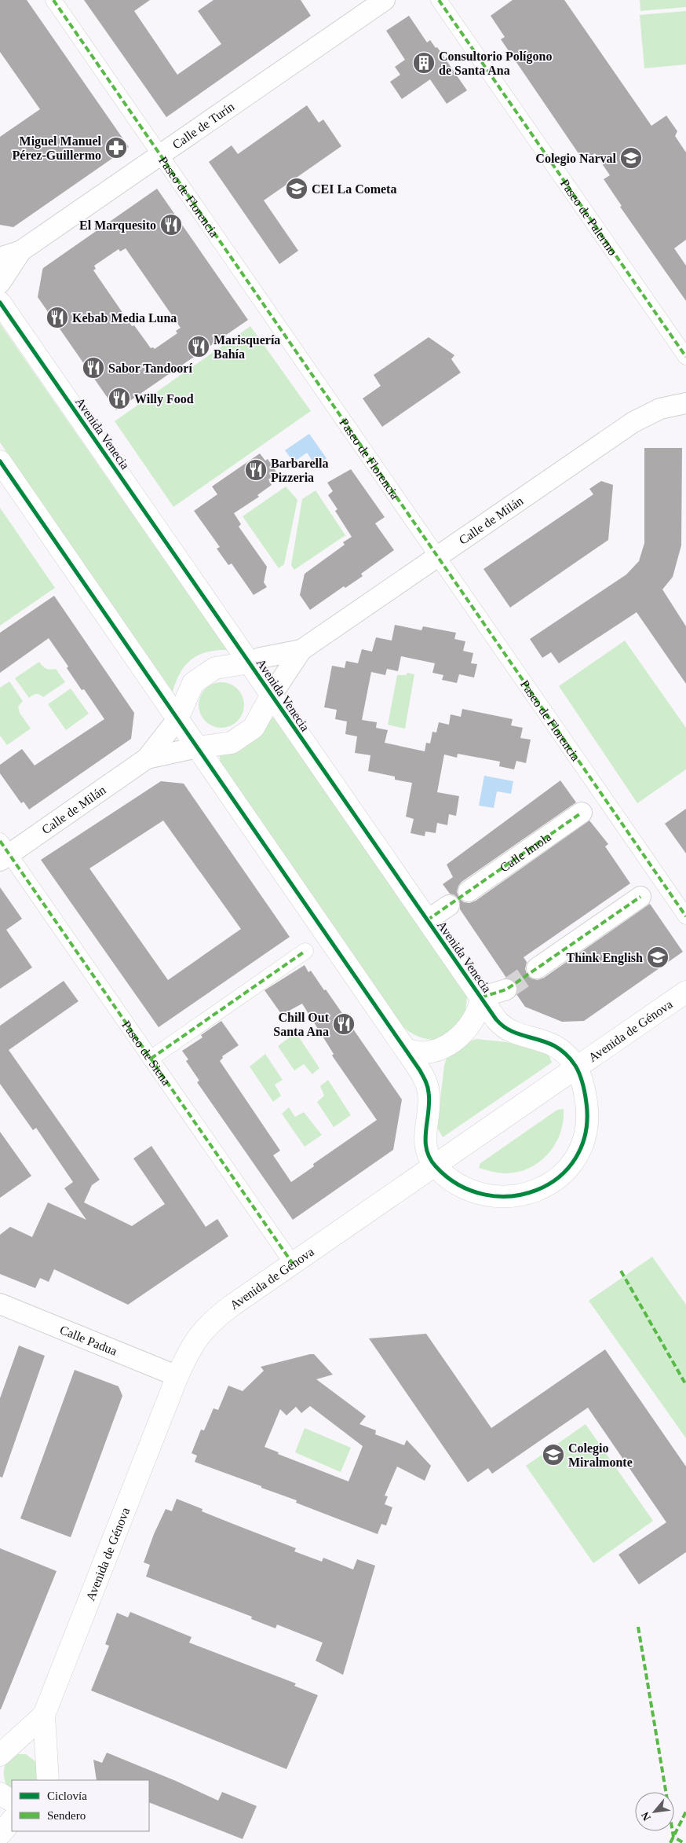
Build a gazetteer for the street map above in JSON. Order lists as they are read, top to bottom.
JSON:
{
  "streets": {
    "street": [
      "Calle de Turín",
      "Paseo de Florencia",
      "Paseo de Palermo",
      "Avenida Venecia",
      "Calle de Milán",
      "Calle Imola",
      "Avenida de Génova",
      "Paseo de Siena",
      "Calle Padua"
    ]
  },
  "crossings": [
    ["Calle de Turín", "Paseo de Florencia"],
    ["Paseo de Florencia", "Calle de Milán"],
    ["Avenida Venecia", "Calle de Milán"],
    ["Avenida Venecia", "Avenida de Génova"],
    ["Calle de Milán", "Paseo de Siena"],
    ["Avenida de Génova", "Paseo de Siena"],
    ["Avenida de Génova", "Calle Padua"]
  ],
  "places": {
    "building": ["Consultorio Polígono de Santa Ana"],
    "pharmacy": ["Miguel Manuel Pérez-Guillermo"],
    "school or university": [
      "Colegio Narval",
      "CEI La Cometa",
      "Think English",
      "Colegio Miralmonte"
    ],
    "restaurant": [
      "El Marquesito",
      "Kebab Media Luna",
      "Marisquería Bahía",
      "Sabor Tandoorí",
      "Willy Food",
      "Barbarella Pizzeria",
      "Chill Out Santa Ana"
    ]
  },
  "legend": ["Ciclovía", "Sendero"],
  "north": "bottom left"
}
